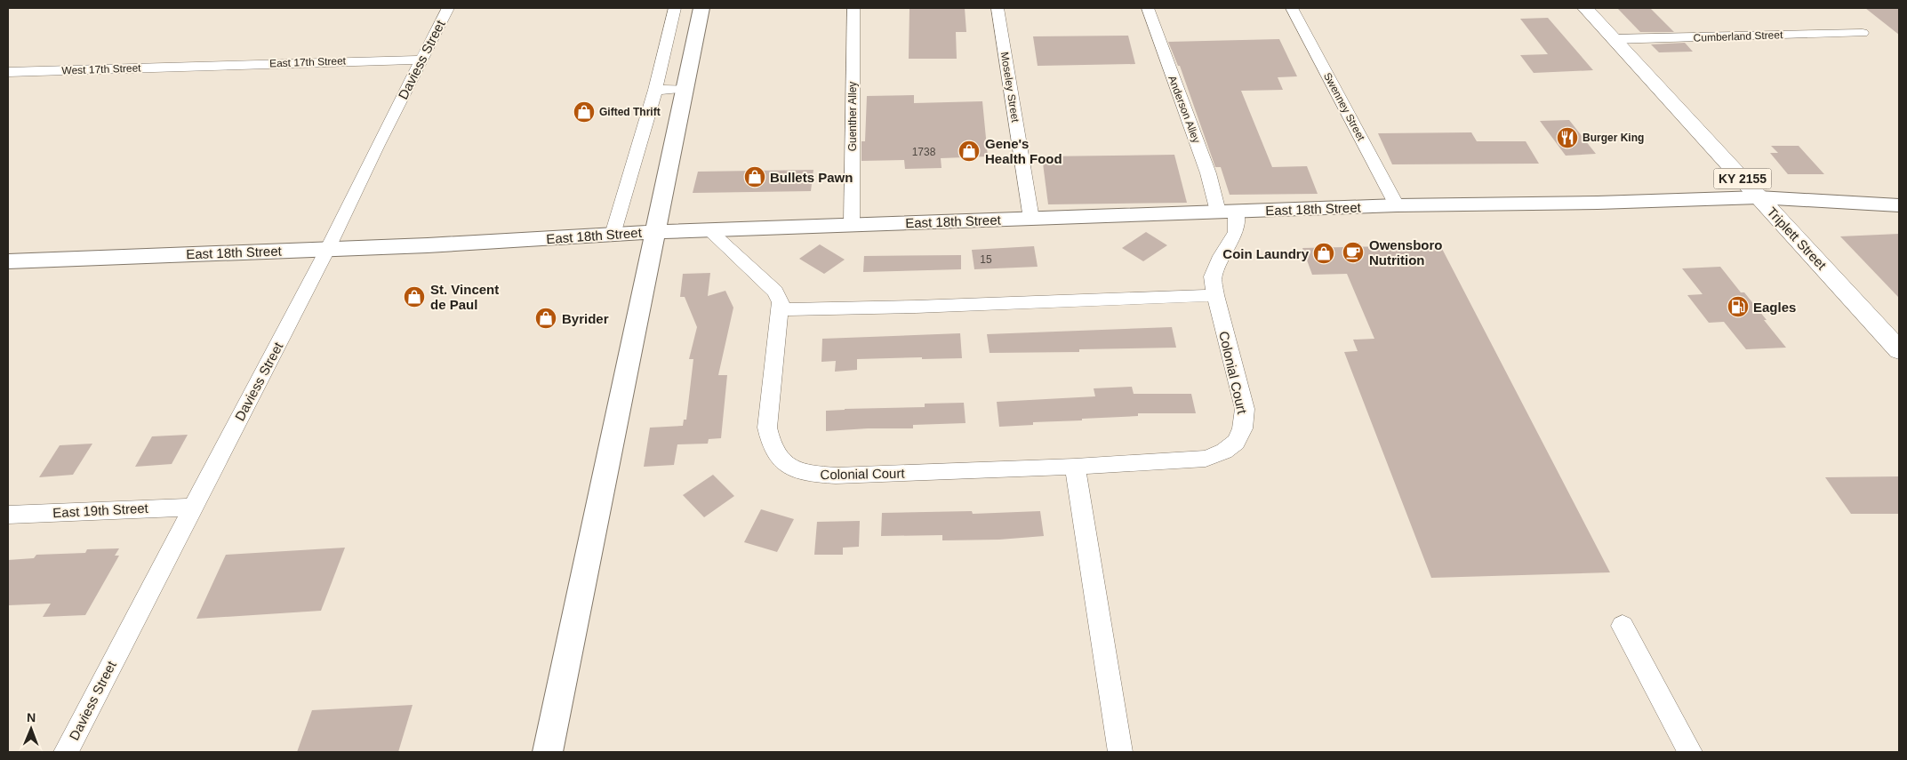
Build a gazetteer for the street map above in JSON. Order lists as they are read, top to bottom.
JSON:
{
  "streets": {
    "main road": ["KY 2155", "Triplett Street"],
    "street": [
      "Cumberland Street",
      "Daviess Street",
      "East 17th Street",
      "West 17th Street",
      "Moseley Street",
      "Swenney Street",
      "Anderson Alley",
      "Guenther Alley",
      "East 18th Street",
      "Colonial Court",
      "East 19th Street"
    ]
  },
  "crossings": [
    ["Cumberland Street", "Triplett Street"],
    ["Daviess Street", "East 17th Street"],
    ["Daviess Street", "East 18th Street"],
    ["Daviess Street", "East 19th Street"],
    ["East 17th Street", "West 17th Street"],
    ["Moseley Street", "East 18th Street"],
    ["Swenney Street", "East 18th Street"],
    ["Anderson Alley", "East 18th Street"],
    ["Anderson Alley", "Colonial Court"],
    ["Guenther Alley", "East 18th Street"],
    ["East 18th Street", "Triplett Street"],
    ["East 18th Street", "Colonial Court"]
  ],
  "places": {
    "shop": [
      "Gifted Thrift",
      "Gene's Health Food",
      "Bullets Pawn",
      "Coin Laundry",
      "St. Vincent de Paul",
      "Byrider"
    ],
    "restaurant": ["Burger King"],
    "cafe": ["Owensboro Nutrition"],
    "fuel station": ["Eagles"]
  },
  "house_numbers": ["1738", "15"],
  "north": "top"
}
